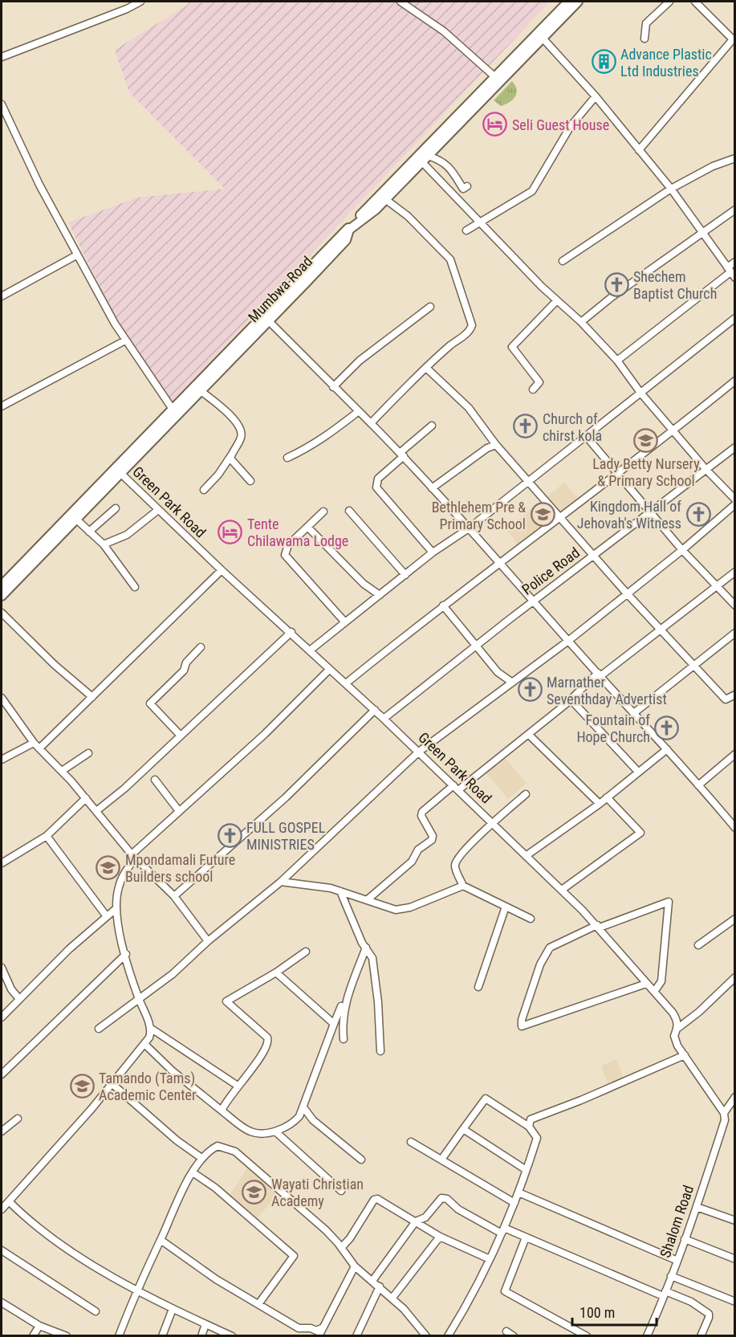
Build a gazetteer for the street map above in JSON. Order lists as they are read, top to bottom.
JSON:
{
  "streets": {
    "main road": ["Mumbwa Road"],
    "street": ["Green Park Road", "Police Road", "Shalom Road"]
  },
  "crossings": [
    ["Mumbwa Road", "Green Park Road"],
    ["Green Park Road", "Police Road"],
    ["Green Park Road", "Shalom Road"]
  ],
  "places": {
    "building": ["Advance Plastic Ltd Industries"],
    "hotel": ["Seli Guest House", "Tente Chilawama Lodge"],
    "church": [
      "Shechem Baptist Church",
      "Church of chirst kola",
      "Kingdom Hall of Jehovah's Witness",
      "Marnather Seventhday Advertist",
      "Fountain of Hope Church",
      "FULL GOSPEL MINISTRIES"
    ],
    "school or university": [
      "Lady Betty Nursery & Primary School",
      "Bethlehem Pre & Primary School",
      "Mpondamali Future Builders school",
      "Tamando (Tams) Academic Center",
      "Wayati Christian Academy"
    ]
  },
  "scale_bar": "100 m"
}
